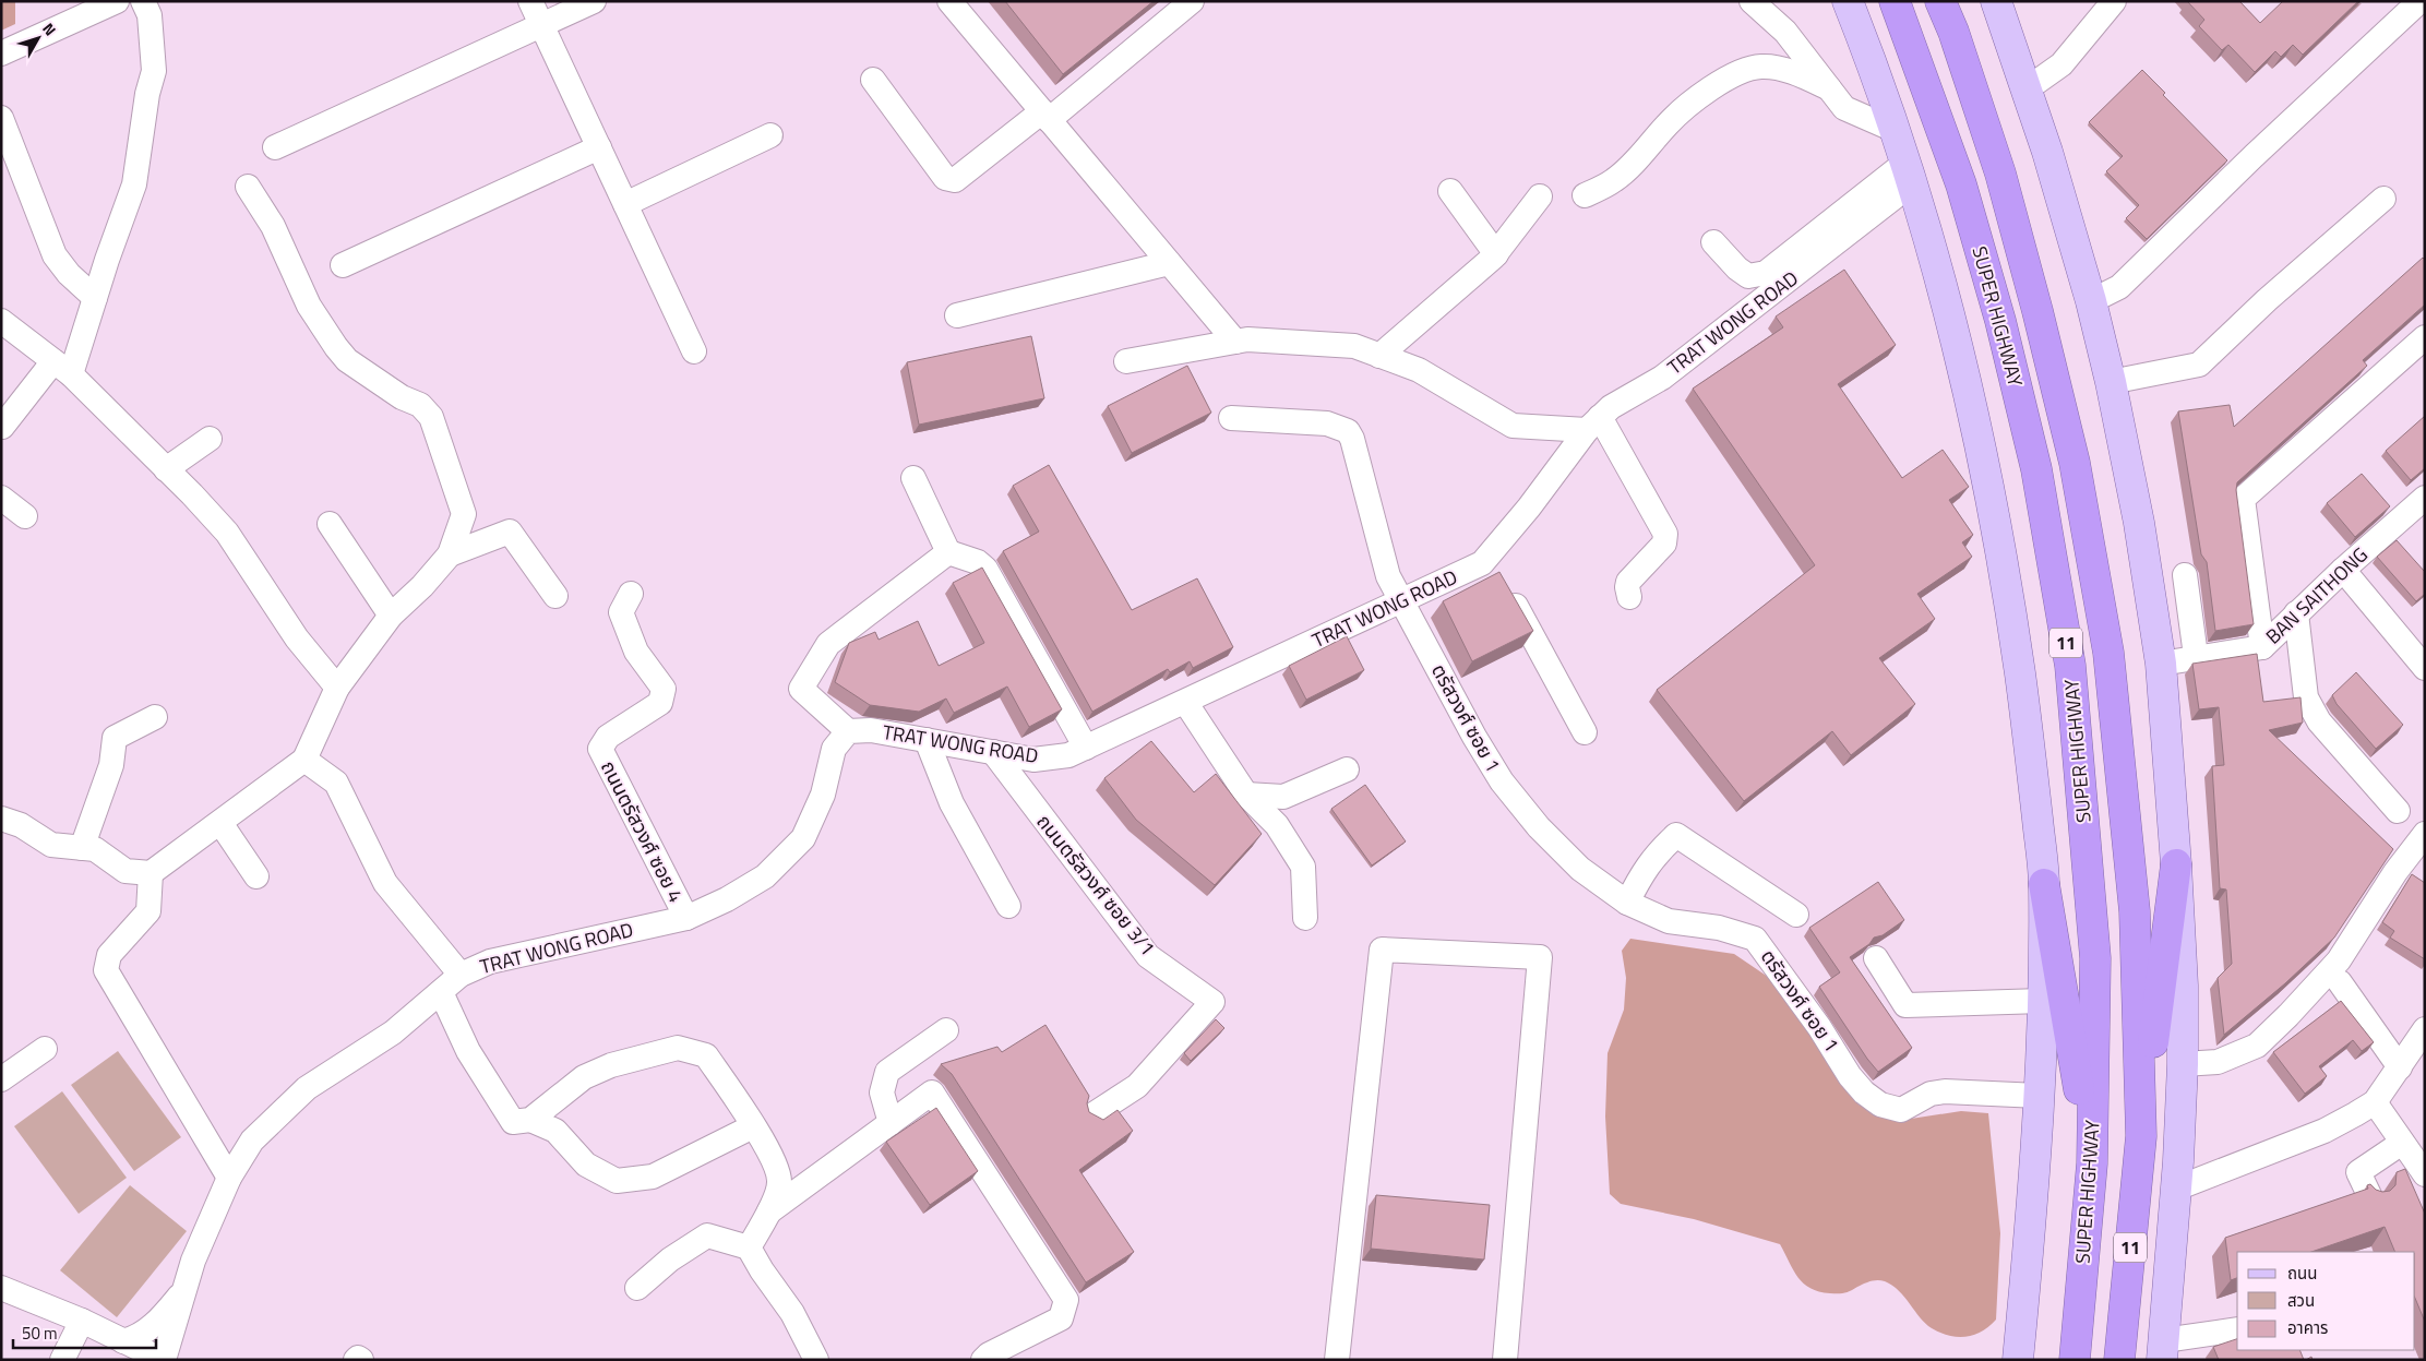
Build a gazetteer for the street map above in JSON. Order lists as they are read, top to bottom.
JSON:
{
  "streets": {
    "highway": ["SUPER HIGHWAY", "11"],
    "street": [
      "TRAT WONG ROAD",
      "BAN SAITHONG",
      "ตรัสวงศ์ ซอย 1",
      "ถนนตรัสวงศ์ ซอย 4",
      "ถนนตรัสวงศ์ ซอย 3/1"
    ]
  },
  "crossings": [
    ["TRAT WONG ROAD", "ตรัสวงศ์ ซอย 1"],
    ["TRAT WONG ROAD", "ถนนตรัสวงศ์ ซอย 4"],
    ["TRAT WONG ROAD", "ถนนตรัสวงศ์ ซอย 3/1"]
  ],
  "legend": ["ถนน", "สวน", "อาคาร"],
  "scale_bar": "50 m",
  "north": "top right"
}
